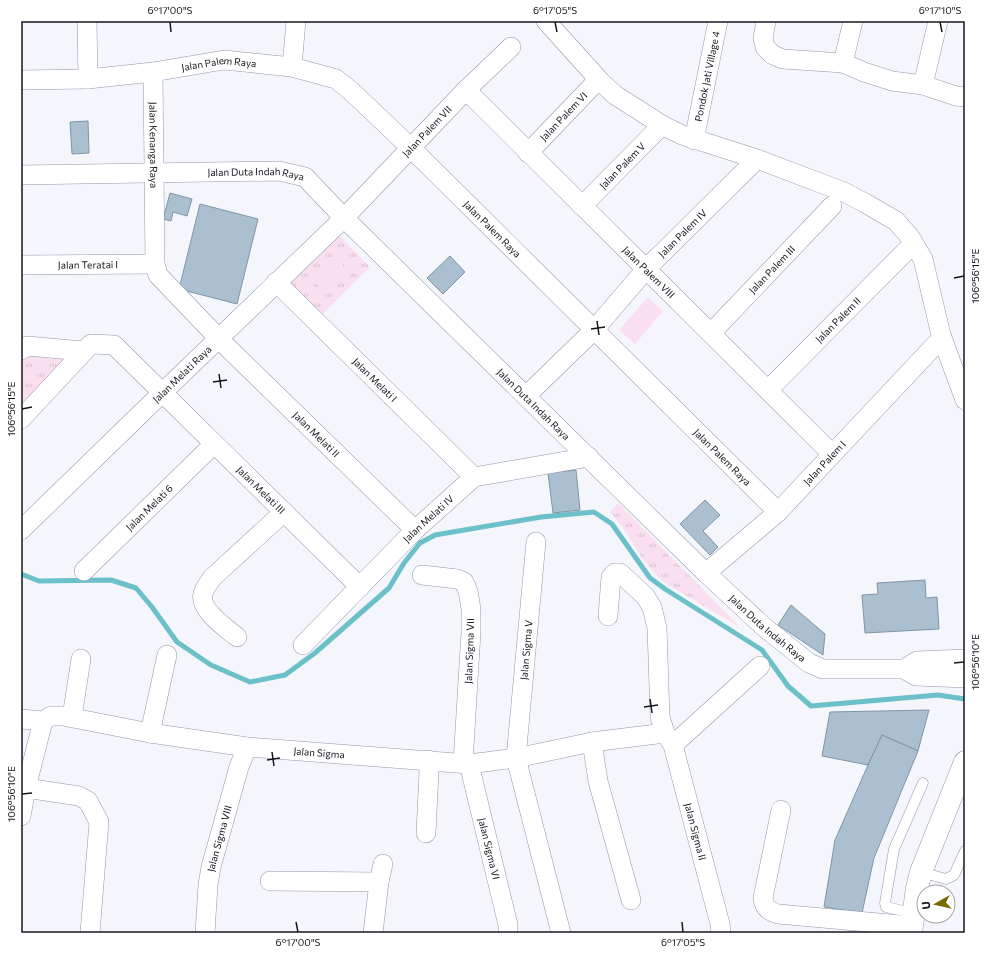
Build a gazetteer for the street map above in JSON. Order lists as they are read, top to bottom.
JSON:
{
  "streets": {
    "street": [
      "Jalan Palem Raya",
      "Pondok Jati Village 4",
      "Jalan Palem VI",
      "Jalan Palem VII",
      "Jalan Kenanga Raya",
      "Jalan Palem V",
      "Jalan Duta Indah Raya",
      "Jalan Palem IV",
      "Jalan Teratai I",
      "Jalan Palem III",
      "Jalan Palem VIII",
      "Jalan Palem II",
      "Jalan Melati Raya",
      "Jalan Melati I",
      "Jalan Melati II",
      "Jalan Palem I",
      "Jalan Melati III",
      "Jalan Melati 6",
      "Jalan Melati IV",
      "Jalan Sigma V",
      "Jalan Sigma VII",
      "Jalan Sigma",
      "Jalan Sigma II",
      "Jalan Sigma VIII",
      "Jalan Sigma VI"
    ]
  },
  "crossings": [
    ["Jalan Palem Raya", "Jalan Palem VII"],
    ["Jalan Palem Raya", "Jalan Kenanga Raya"],
    ["Jalan Palem Raya", "Jalan Palem IV"],
    ["Jalan Palem Raya", "Jalan Palem I"],
    ["Jalan Palem VI", "Jalan Palem VIII"],
    ["Jalan Palem VII", "Jalan Duta Indah Raya"],
    ["Jalan Palem VII", "Jalan Palem VIII"],
    ["Jalan Palem VII", "Jalan Melati Raya"],
    ["Jalan Kenanga Raya", "Jalan Duta Indah Raya"],
    ["Jalan Kenanga Raya", "Jalan Teratai I"],
    ["Jalan Kenanga Raya", "Jalan Melati Raya"],
    ["Jalan Kenanga Raya", "Jalan Melati II"],
    ["Jalan Palem V", "Jalan Palem VIII"],
    ["Jalan Duta Indah Raya", "Jalan Palem IV"],
    ["Jalan Duta Indah Raya", "Jalan Melati Raya"],
    ["Jalan Duta Indah Raya", "Jalan Palem I"],
    ["Jalan Palem IV", "Jalan Palem VIII"],
    ["Jalan Palem III", "Jalan Palem VIII"],
    ["Jalan Palem VIII", "Jalan Palem II"],
    ["Jalan Palem VIII", "Jalan Palem I"],
    ["Jalan Melati Raya", "Jalan Melati I"],
    ["Jalan Melati Raya", "Jalan Melati II"],
    ["Jalan Melati Raya", "Jalan Melati III"],
    ["Jalan Melati I", "Jalan Melati IV"],
    ["Jalan Melati II", "Jalan Melati IV"],
    ["Jalan Melati III", "Jalan Melati 6"],
    ["Jalan Melati III", "Jalan Melati IV"],
    ["Jalan Sigma V", "Jalan Sigma"],
    ["Jalan Sigma VII", "Jalan Sigma"],
    ["Jalan Sigma VII", "Jalan Sigma VI"],
    ["Jalan Sigma", "Jalan Sigma II"],
    ["Jalan Sigma", "Jalan Sigma VIII"],
    ["Jalan Sigma", "Jalan Sigma VI"]
  ],
  "north": "left",
  "coordinates": [
    "6°17'00\"S",
    "6°17'05\"S",
    "6°17'10\"S",
    "106°56'15\"E",
    "106°56'10\"E"
  ]
}
